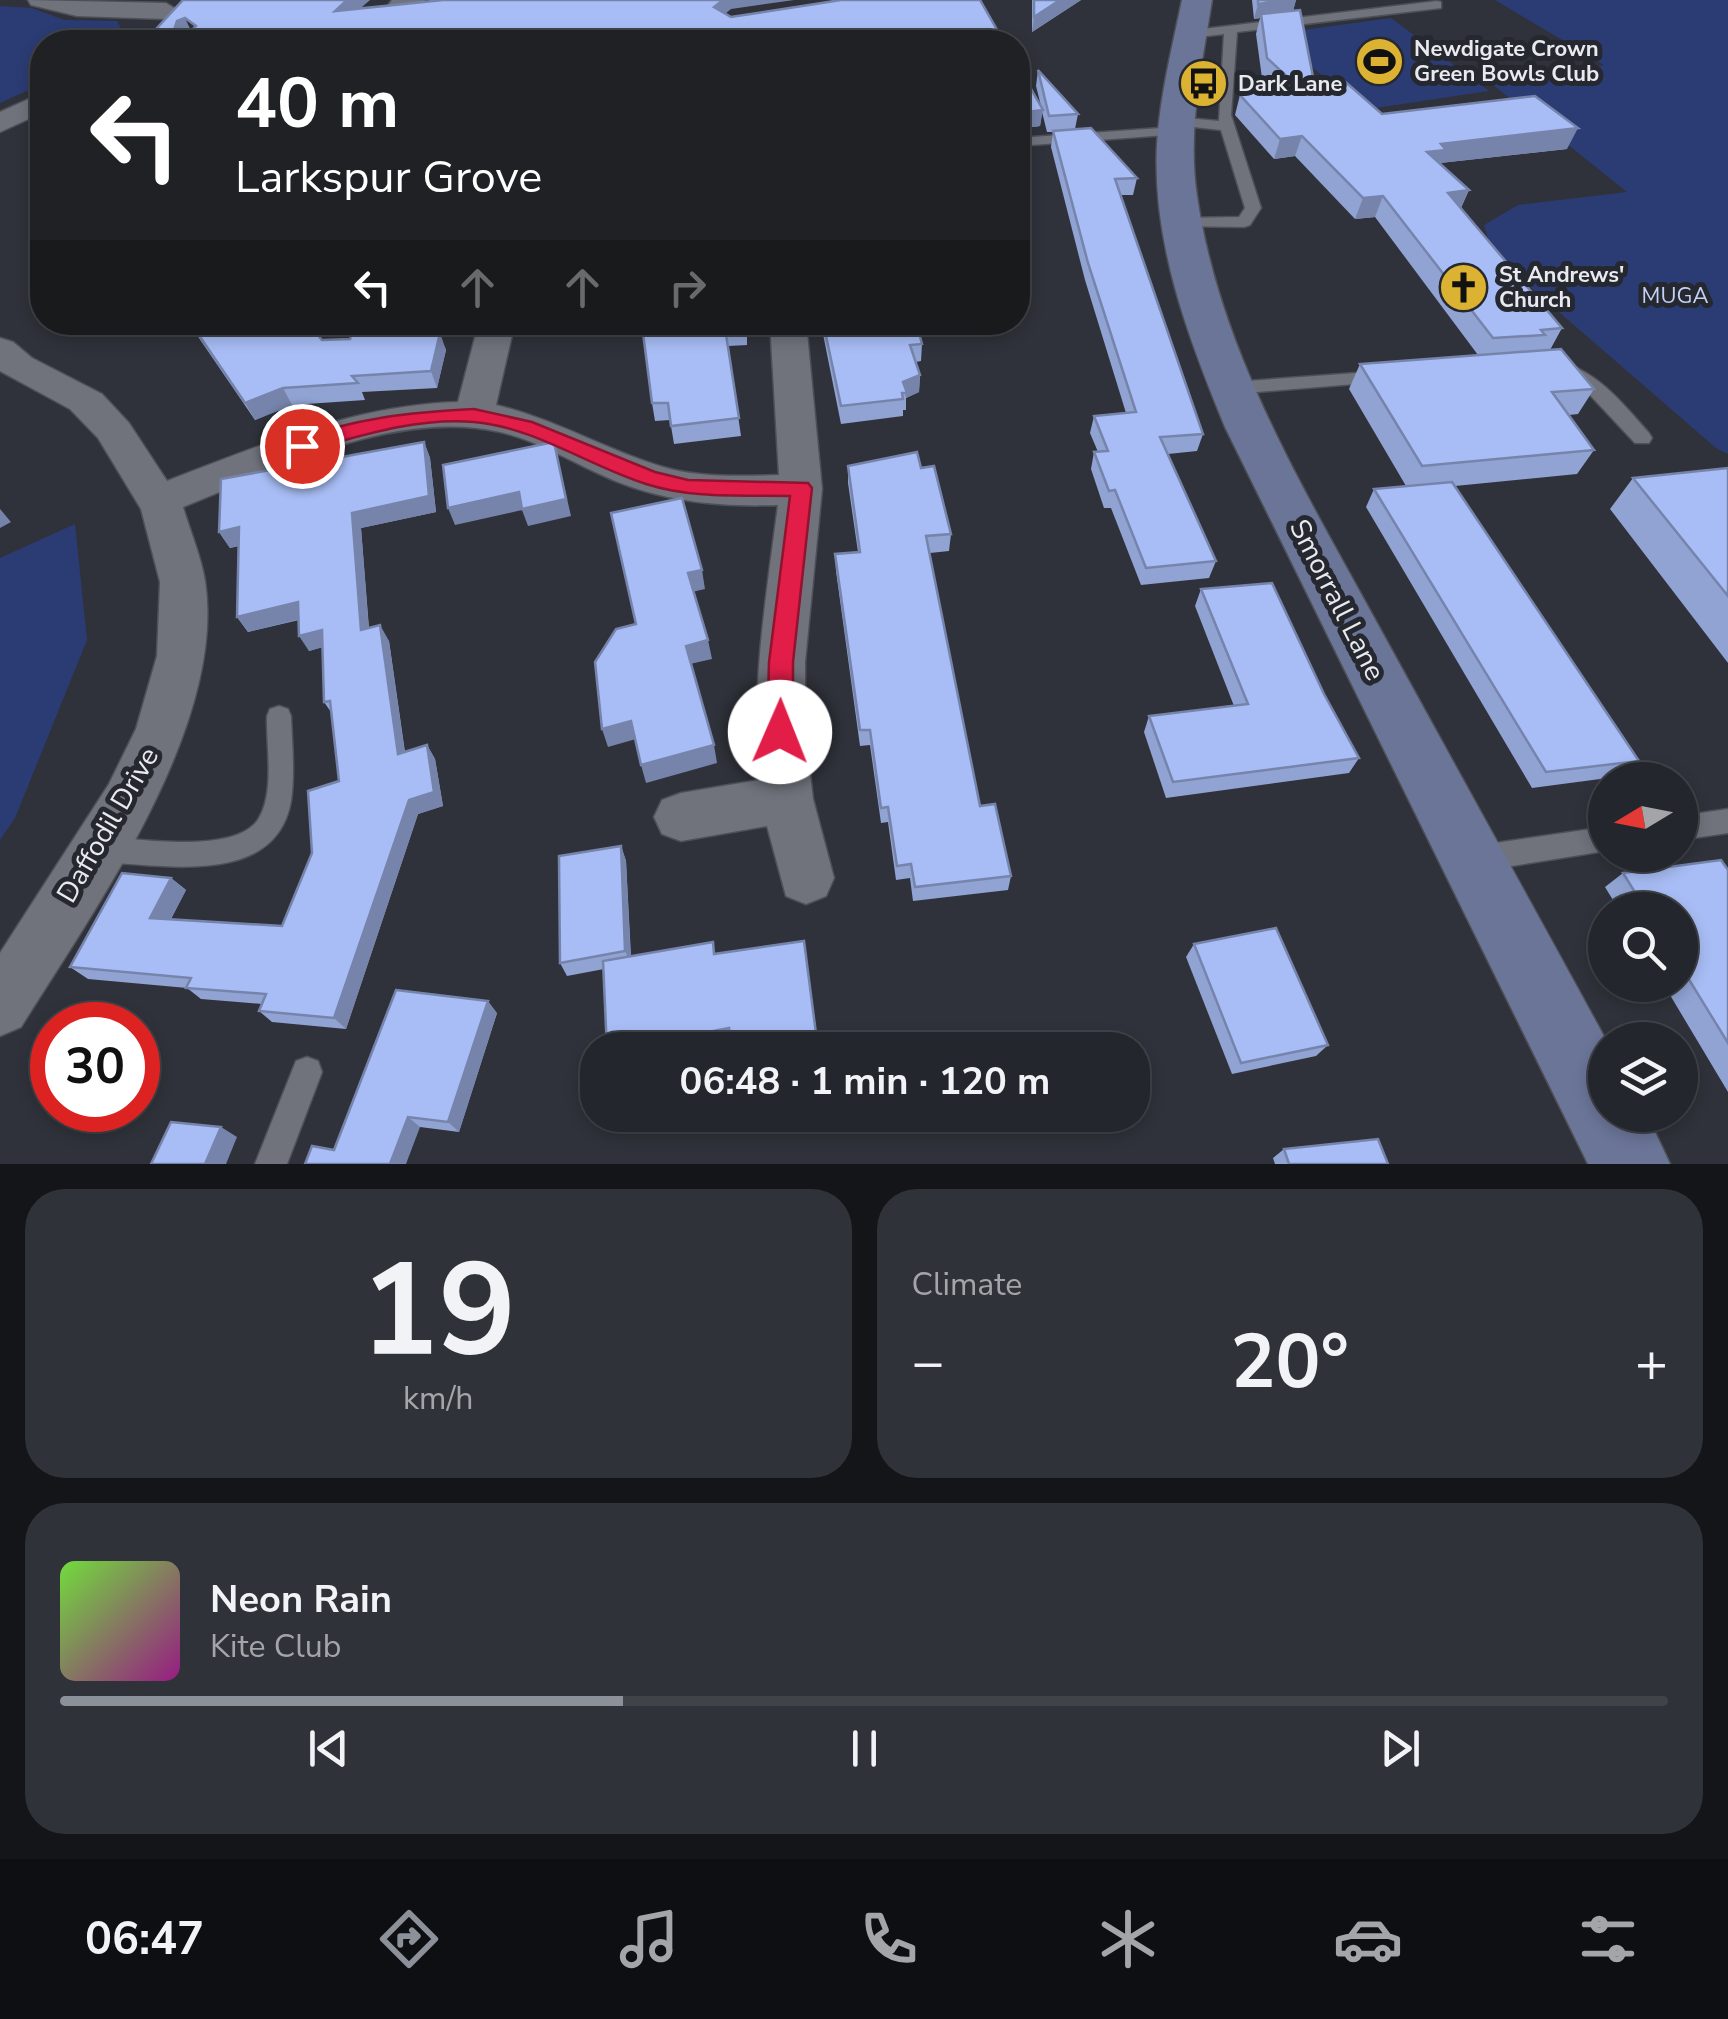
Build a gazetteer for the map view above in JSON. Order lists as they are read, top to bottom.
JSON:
{
  "streets": {
    "street": ["Smorrall Lane", "Daffodil Drive"]
  },
  "parks": ["MUGA"],
  "places": {
    "sports": ["Newdigate Crown Green Bowls Club"],
    "bus stop": ["Dark Lane"],
    "church": ["St Andrews' Church"]
  },
  "north": "left",
  "page": {
    "turn": ["40 m", "Larkspur Grove"],
    "limit": "30",
    "trip": "06:48 · 1 min · 120 m",
    "tile": [
      ["19", "km/h"],
      "Climate"
    ],
    "heat": ["−", "20°", "+"],
    "song": ["Neon Rain", "Kite Club"],
    "tabs": "06:47"
  }
}
